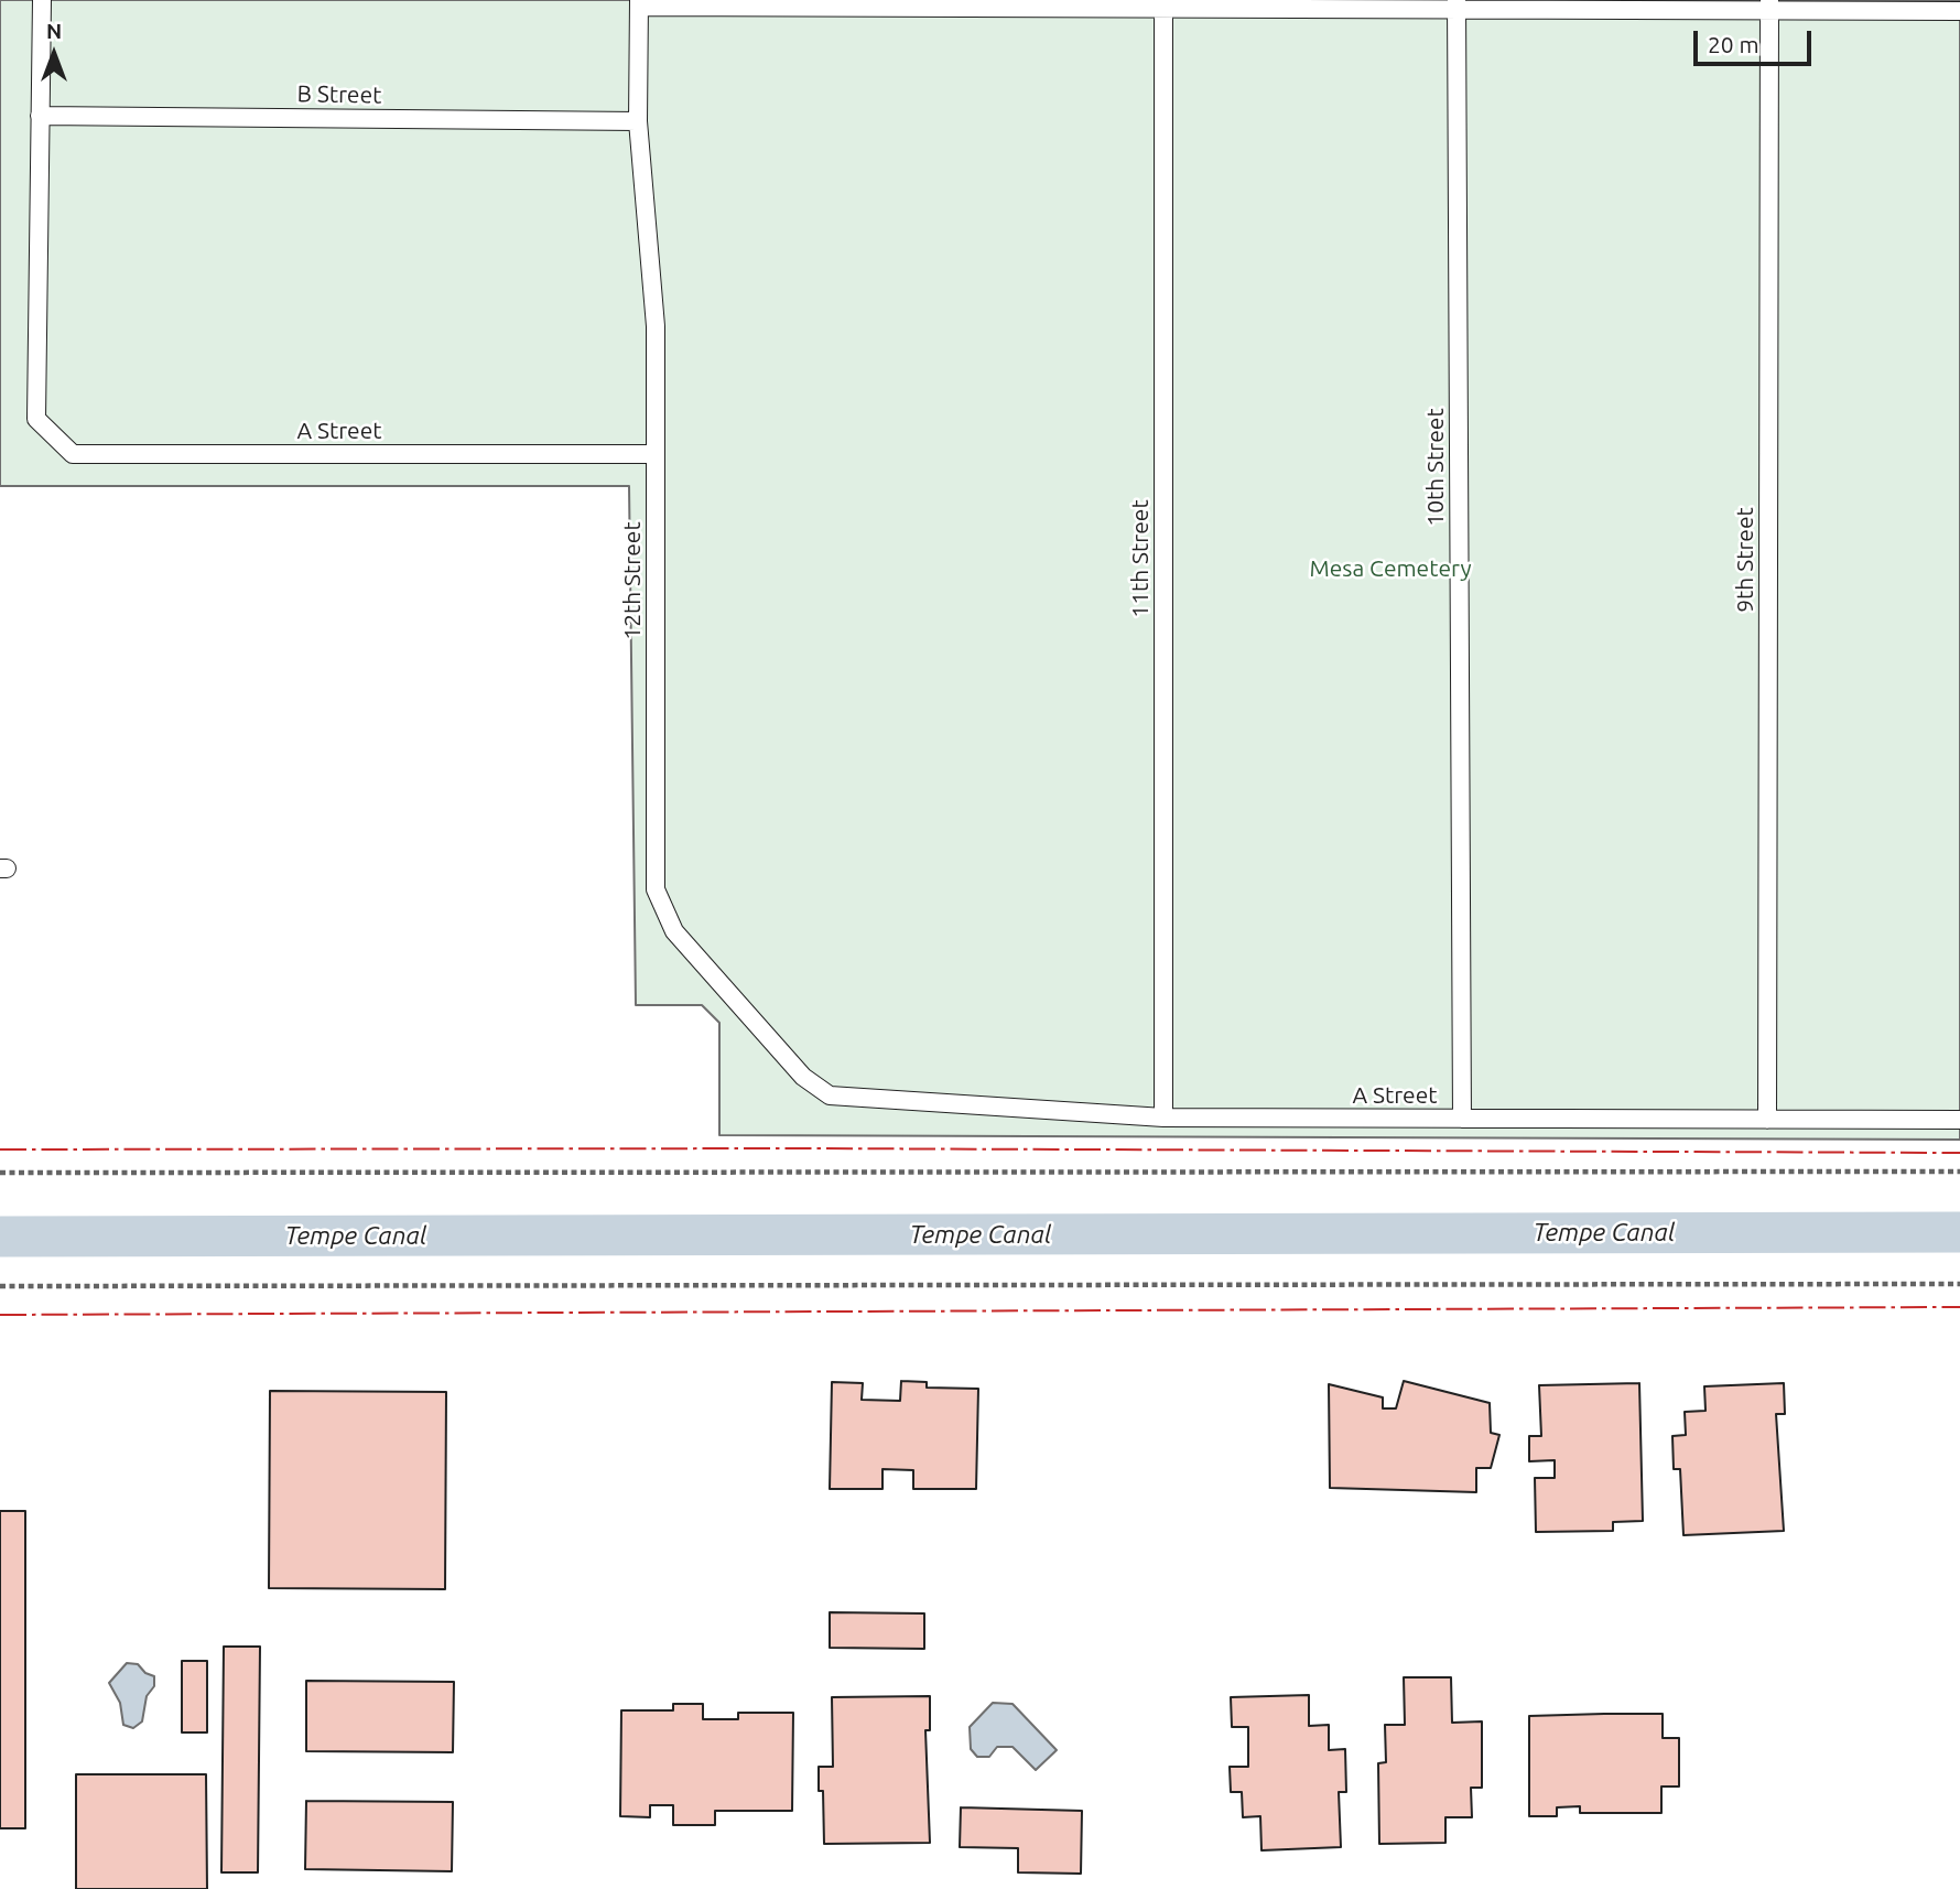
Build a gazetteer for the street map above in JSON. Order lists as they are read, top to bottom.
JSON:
{
  "streets": {
    "lane": [
      "B Street",
      "A Street",
      "10th Street",
      "11th Street",
      "9th Street",
      "12th Street"
    ]
  },
  "crossings": [
    ["B Street", "A Street"],
    ["B Street", "12th Street"],
    ["A Street", "10th Street"],
    ["A Street", "11th Street"],
    ["A Street", "9th Street"],
    ["A Street", "12th Street"]
  ],
  "water": ["Tempe Canal"],
  "parks": ["Mesa Cemetery"],
  "scale_bar": "20 m",
  "north": "top"
}
